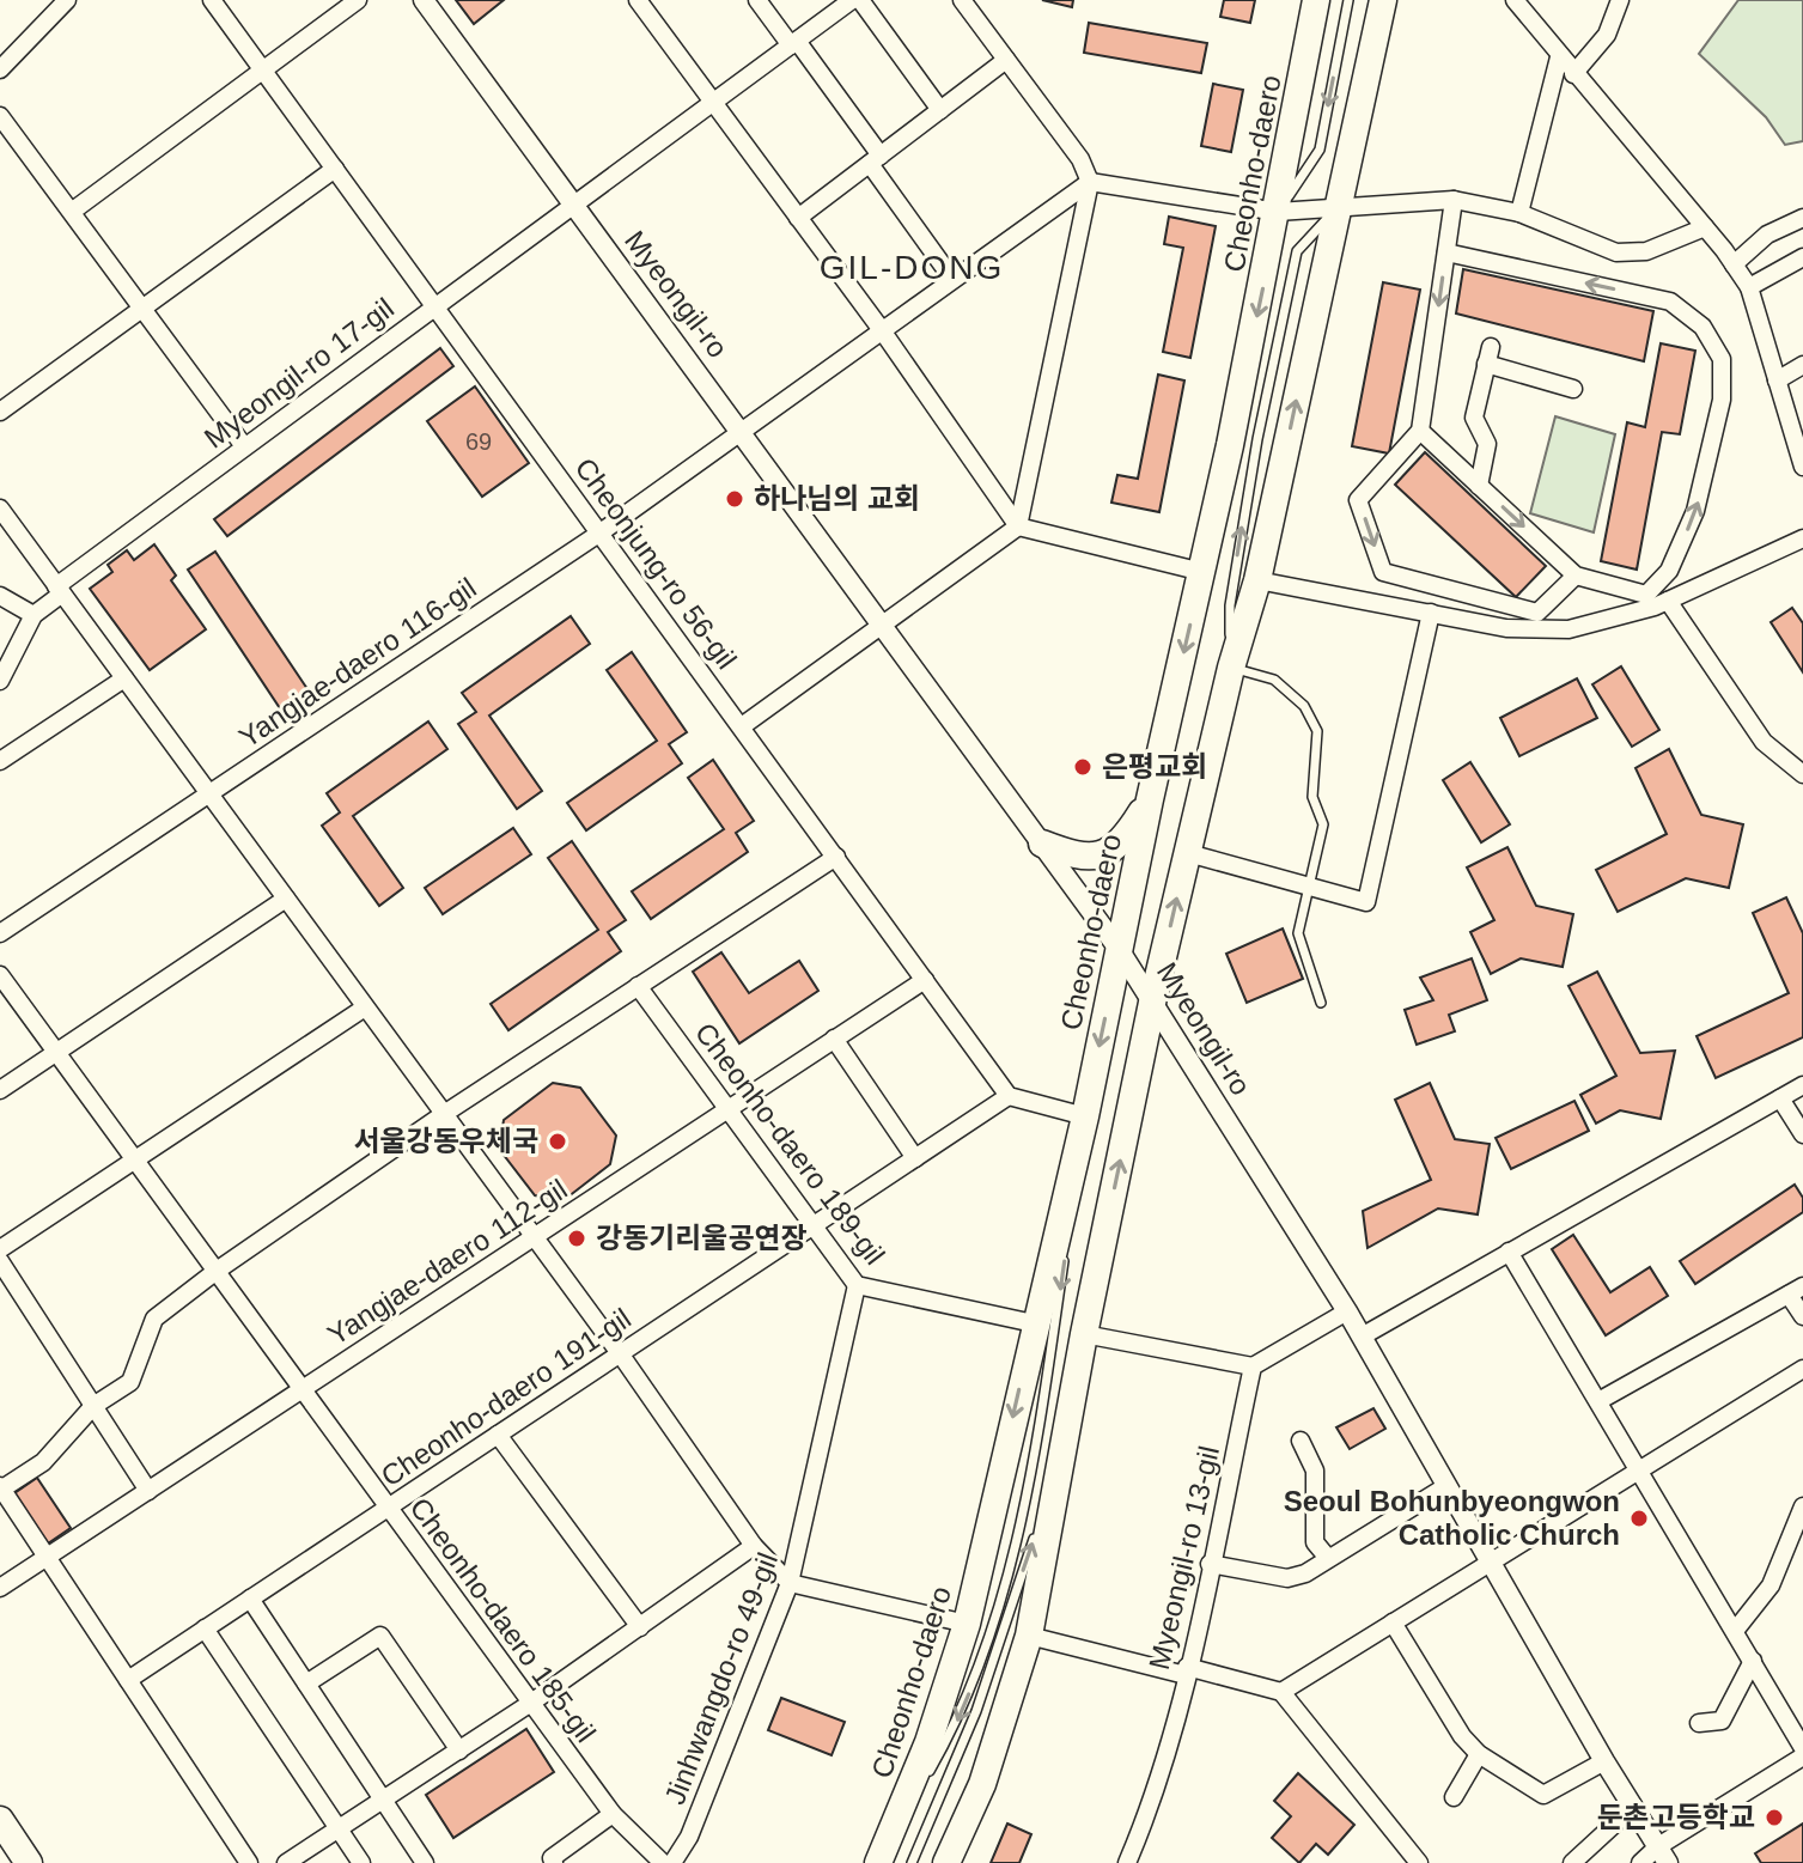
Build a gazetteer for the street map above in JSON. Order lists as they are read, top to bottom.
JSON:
{
  "streets": {
    "main road": ["Cheonho-daero"],
    "street": [
      "Myeongil-ro",
      "Myeongil-ro 17-gil",
      "Cheonjung-ro 56-gil",
      "Yangjae-daero 116-gil",
      "Cheonho-daero 189-gil",
      "Yangjae-daero 112-gil",
      "Cheonho-daero 191-gil",
      "Myeongil-ro 13-gil",
      "Cheonho-daero 185-gil",
      "Jinhwangdo-ro 49-gil"
    ]
  },
  "crossings": [
    ["Cheonho-daero", "Myeongil-ro"],
    ["Cheonho-daero", "Cheonho-daero 189-gil"],
    ["Myeongil-ro", "Myeongil-ro 17-gil"],
    ["Myeongil-ro", "Yangjae-daero 116-gil"],
    ["Myeongil-ro 17-gil", "Cheonjung-ro 56-gil"],
    ["Cheonjung-ro 56-gil", "Yangjae-daero 116-gil"],
    ["Cheonjung-ro 56-gil", "Yangjae-daero 112-gil"],
    ["Cheonjung-ro 56-gil", "Cheonho-daero 191-gil"],
    ["Cheonho-daero 189-gil", "Yangjae-daero 112-gil"],
    ["Cheonho-daero 189-gil", "Cheonho-daero 191-gil"],
    ["Cheonho-daero 189-gil", "Jinhwangdo-ro 49-gil"],
    ["Yangjae-daero 112-gil", "Cheonho-daero 185-gil"],
    ["Cheonho-daero 191-gil", "Cheonho-daero 185-gil"]
  ],
  "districts": ["GIL-DONG"],
  "places": [
    "하나님의 교회",
    "은평교회",
    "서울강동우체국",
    "강동기리울공연장",
    "Seoul Bohunbyeongwon Catholic Church",
    "둔촌고등학교"
  ],
  "house_numbers": ["69"]
}
